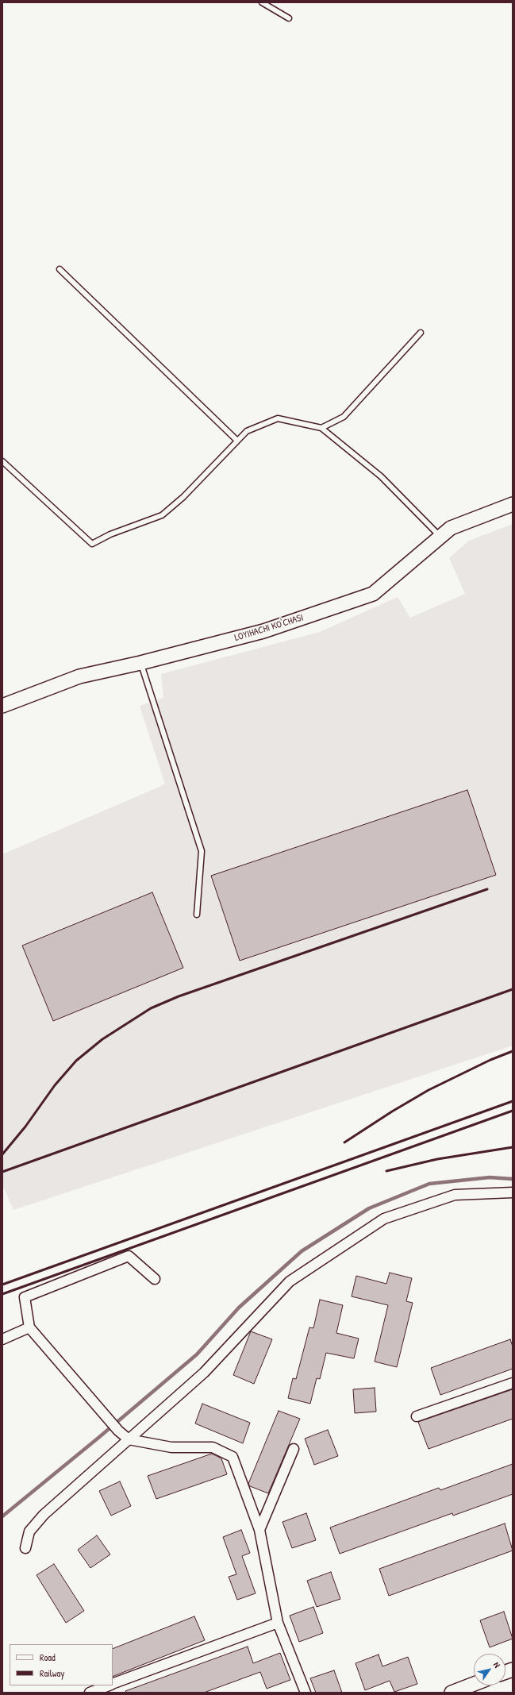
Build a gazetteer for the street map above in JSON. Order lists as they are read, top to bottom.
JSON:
{
  "streets": {
    "street": ["LOYIHACHI KO'CHASI"]
  },
  "legend": ["Road", "Railway"],
  "north": "top right"
}
